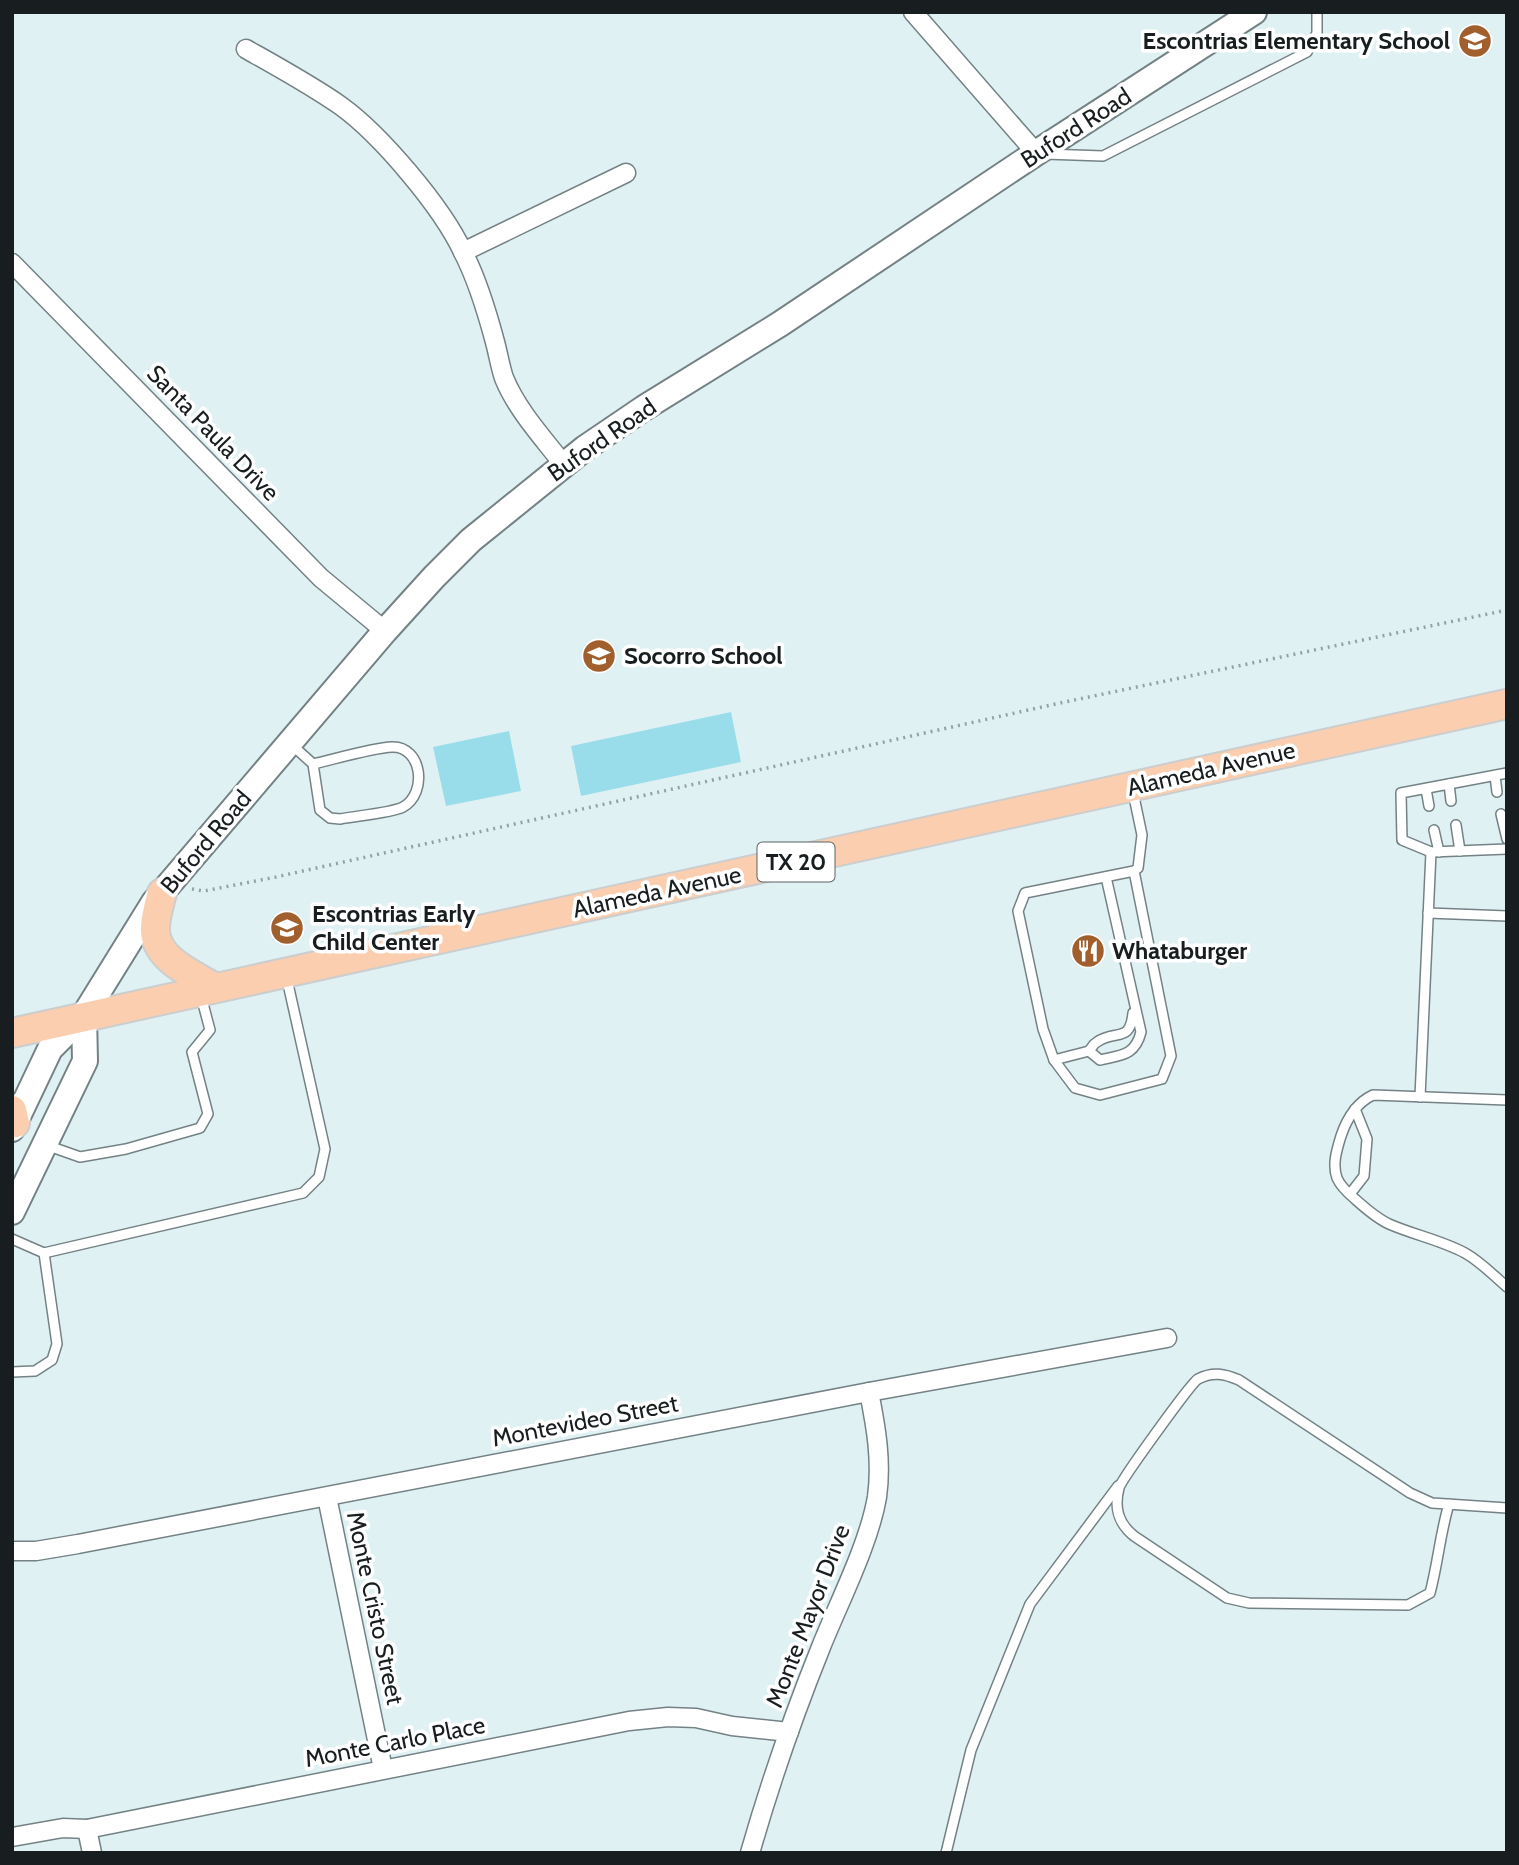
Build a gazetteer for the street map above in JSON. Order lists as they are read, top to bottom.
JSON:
{
  "streets": {
    "main road": ["Alameda Avenue", "TX 20"],
    "street": [
      "Buford Road",
      "Santa Paula Drive",
      "Montevideo Street",
      "Monte Cristo Street",
      "Monte Mayor Drive",
      "Monte Carlo Place"
    ]
  },
  "crossings": [
    ["Buford Road", "Santa Paula Drive"],
    ["Buford Road", "Alameda Avenue"],
    ["Montevideo Street", "Monte Cristo Street"],
    ["Montevideo Street", "Monte Mayor Drive"],
    ["Monte Cristo Street", "Monte Carlo Place"],
    ["Monte Mayor Drive", "Monte Carlo Place"]
  ],
  "places": {
    "school or university": ["Escontrias Elementary School", "Socorro School", "Escontrias Early Child Center"],
    "restaurant": ["Whataburger"]
  }
}
